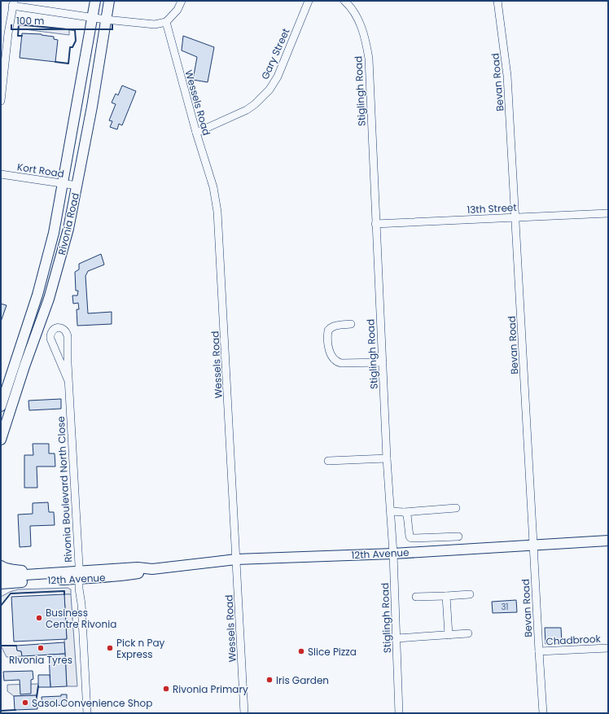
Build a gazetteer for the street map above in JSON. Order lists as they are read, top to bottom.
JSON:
{
  "streets": {
    "main road": ["Rivonia Road", "12th Avenue"],
    "street": [
      "Gary Street",
      "Bevan Road",
      "Stiglingh Road",
      "Wessels Road",
      "Kort Road",
      "13th Street",
      "Rivonia Boulevard North Close",
      "Chadbrook"
    ]
  },
  "crossings": [
    ["Gary Street", "Wessels Road"],
    ["Bevan Road", "13th Street"],
    ["Bevan Road", "12th Avenue"],
    ["Bevan Road", "Chadbrook"],
    ["Stiglingh Road", "13th Street"],
    ["Stiglingh Road", "12th Avenue"],
    ["Wessels Road", "12th Avenue"],
    ["Kort Road", "Rivonia Road"],
    ["Rivonia Boulevard North Close", "12th Avenue"]
  ],
  "places": [
    "Business Centre Rivonia",
    "RIvonia Tyres",
    "Pick n Pay Express",
    "Slice Pizza",
    "Iris Garden",
    "Rivonia Primary",
    "Sasol Convenience Shop"
  ],
  "house_numbers": ["31"],
  "scale_bar": "100 m"
}
